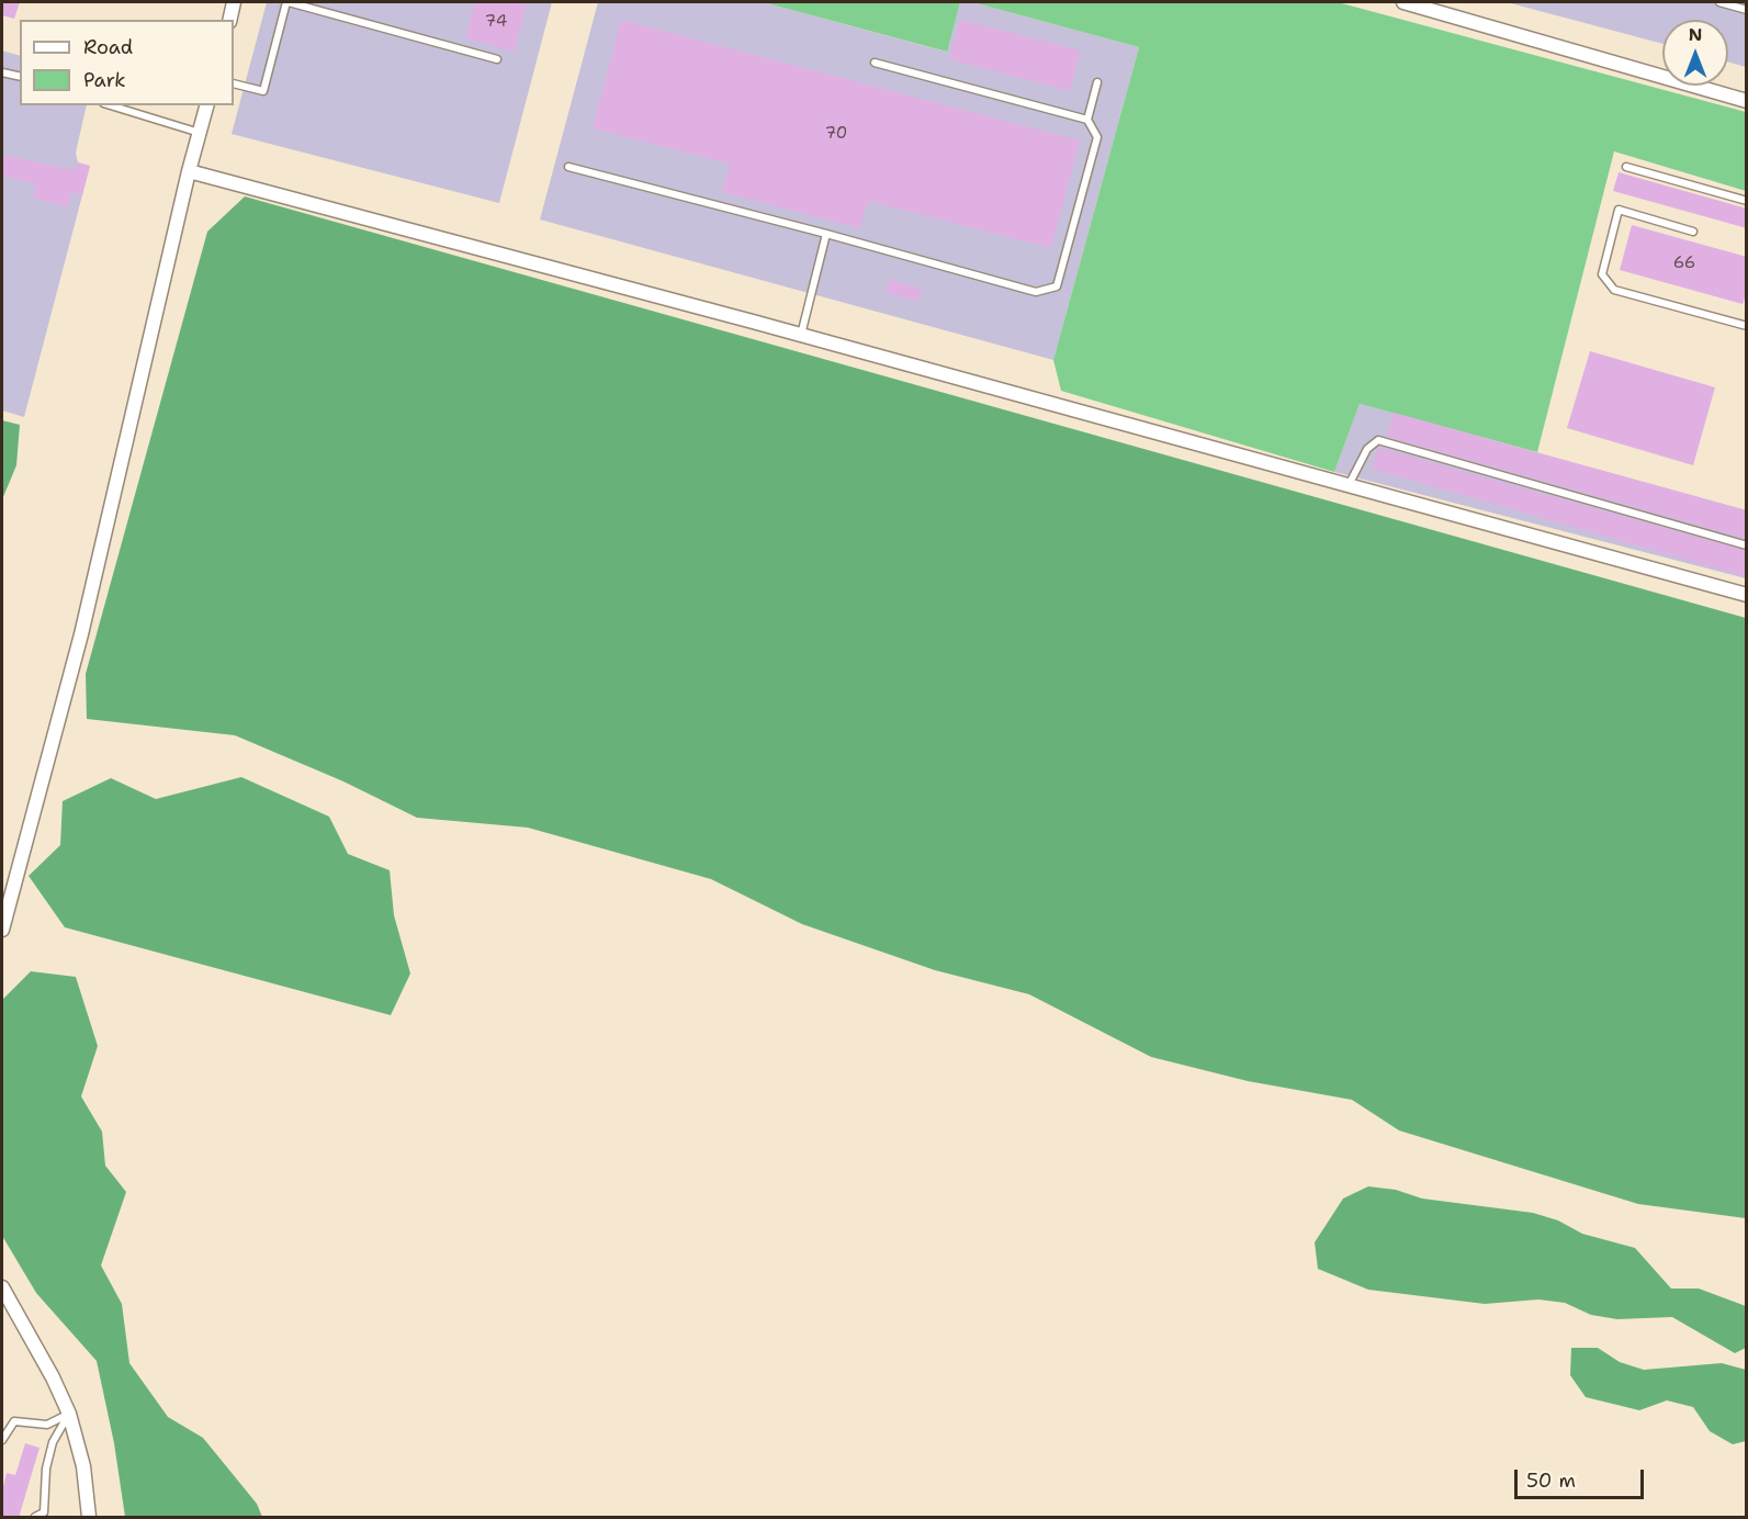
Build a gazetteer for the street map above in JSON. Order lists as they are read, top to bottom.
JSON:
{
  "house_numbers": ["74", "70", "66"],
  "legend": ["Road", "Park"],
  "scale_bar": "50 m",
  "north": "top"
}
